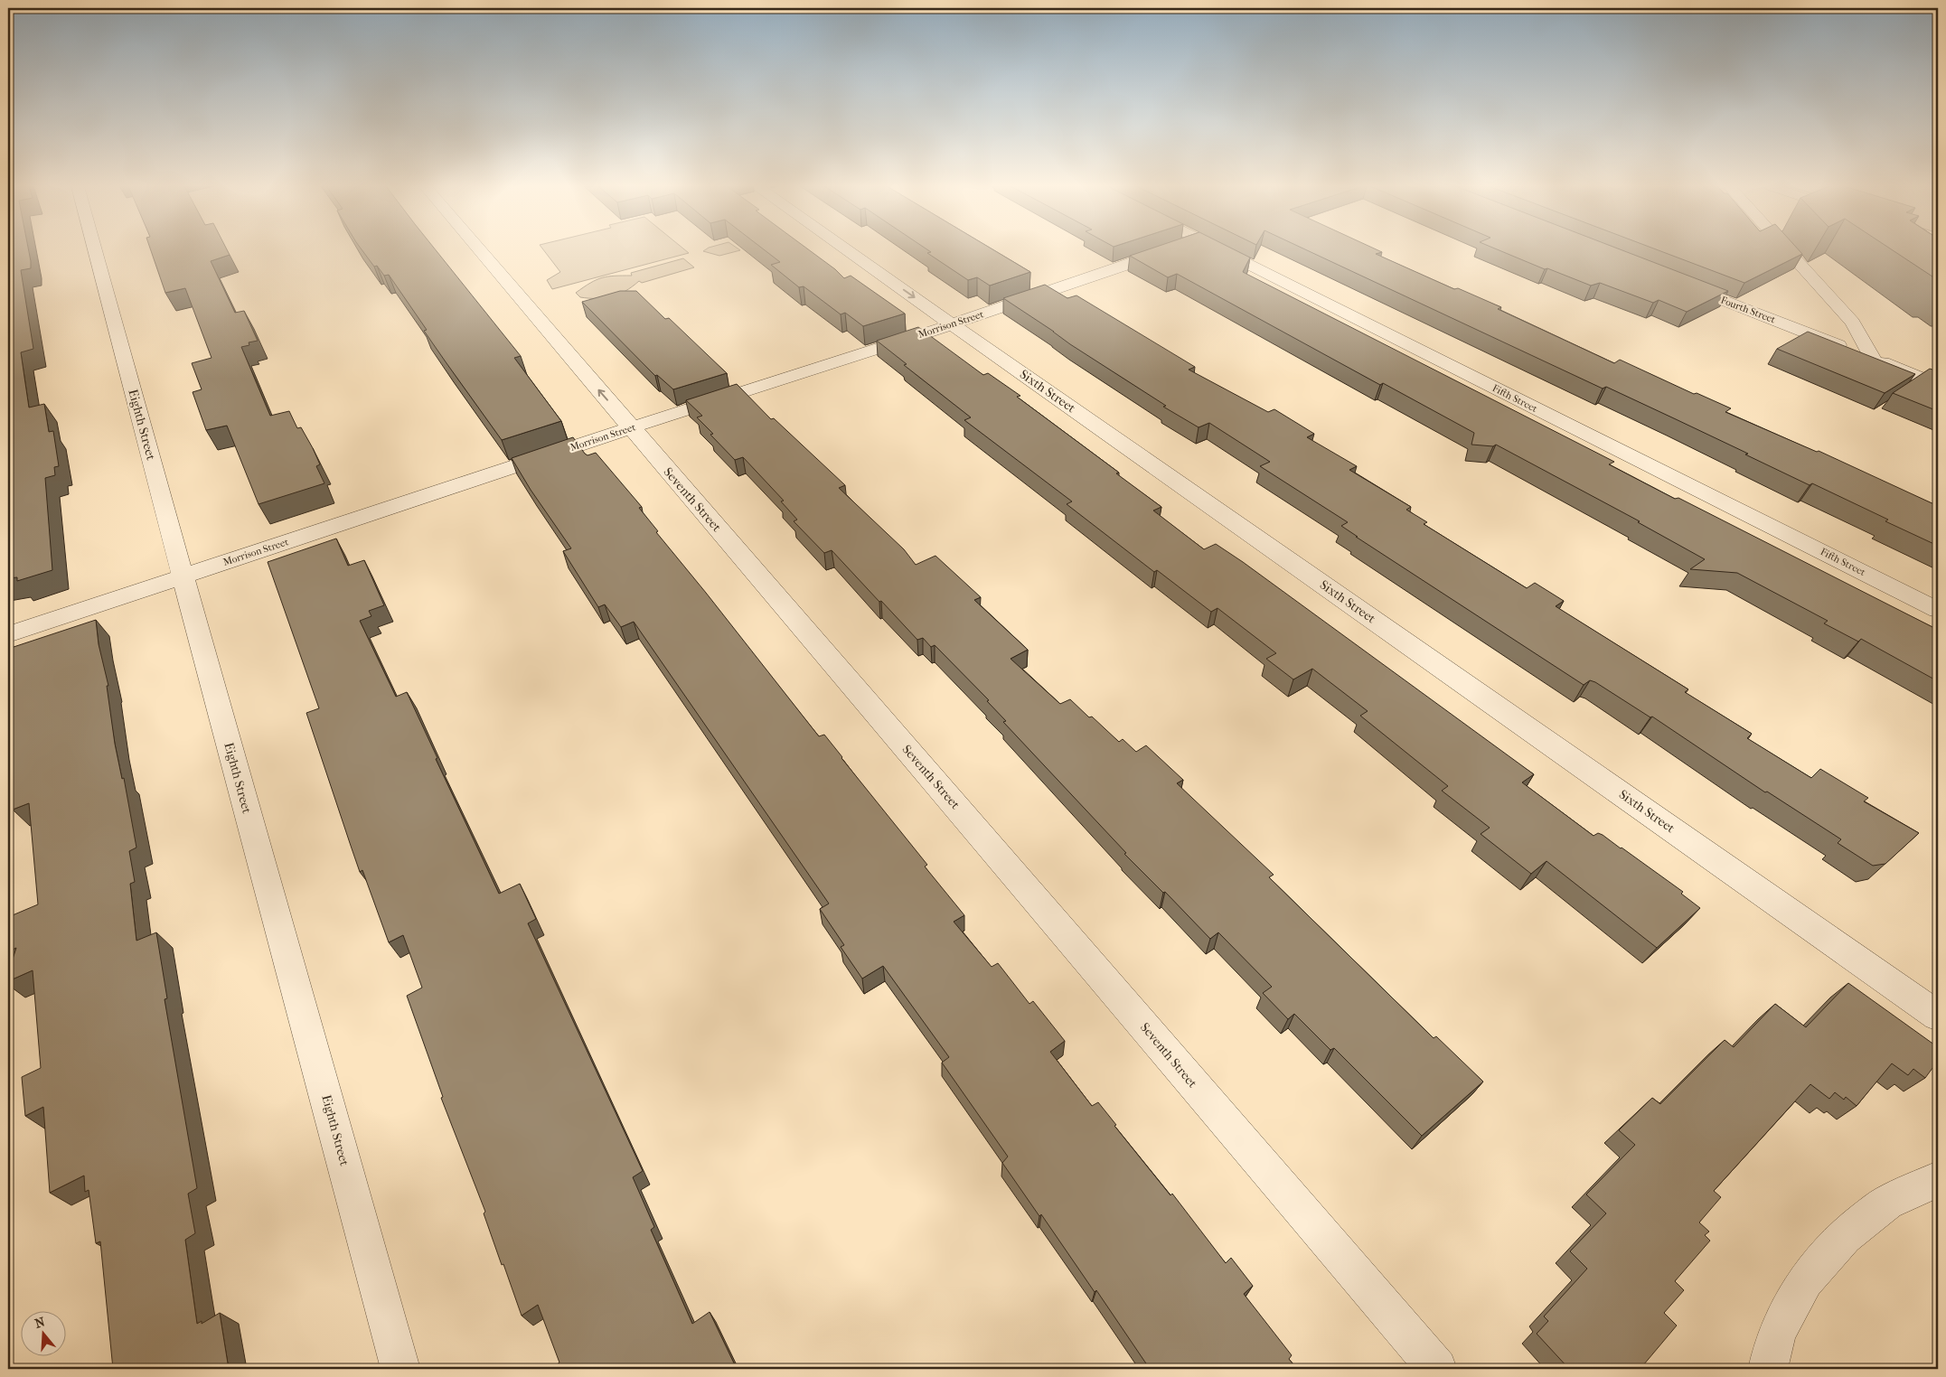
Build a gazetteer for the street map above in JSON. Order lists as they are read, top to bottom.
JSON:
{
  "streets": {
    "street": [
      "Fourth Street",
      "Morrison Street",
      "Sixth Street",
      "Fifth Street",
      "Eighth Street",
      "Seventh Street"
    ]
  },
  "crossings": [
    ["Morrison Street", "Sixth Street"],
    ["Morrison Street", "Eighth Street"],
    ["Morrison Street", "Seventh Street"]
  ],
  "north": "top"
}
